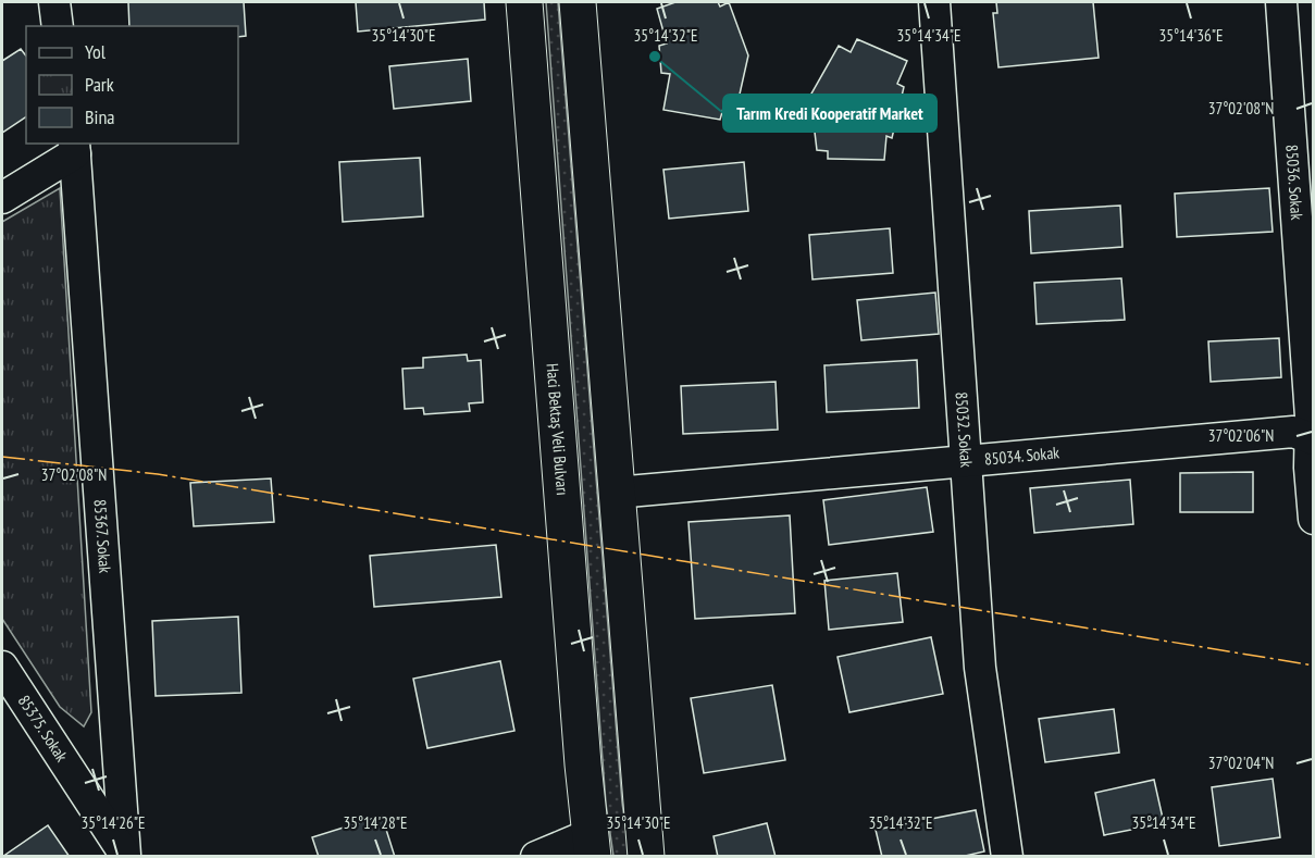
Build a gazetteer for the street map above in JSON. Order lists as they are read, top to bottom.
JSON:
{
  "streets": {
    "main road": ["Haci Bektaş Veli Bulvarı"],
    "street": [
      "85036. Sokak",
      "85032. Sokak",
      "85034. Sokak",
      "85367. Sokak",
      "85375. Sokak"
    ]
  },
  "crossings": [
    ["85036. Sokak", "85034. Sokak"],
    ["85032. Sokak", "85034. Sokak"],
    ["85367. Sokak", "85375. Sokak"]
  ],
  "places": ["Tarım Kredi Kooperatif Market"],
  "legend": ["Yol", "Park", "Bina"],
  "coordinates": [
    "35°14'30\"E",
    "35°14'32\"E",
    "35°14'34\"E",
    "35°14'36\"E",
    "37°02'08\"N",
    "37°02'06\"N",
    "37°02'04\"N",
    "35°14'26\"E",
    "35°14'28\"E"
  ]
}
